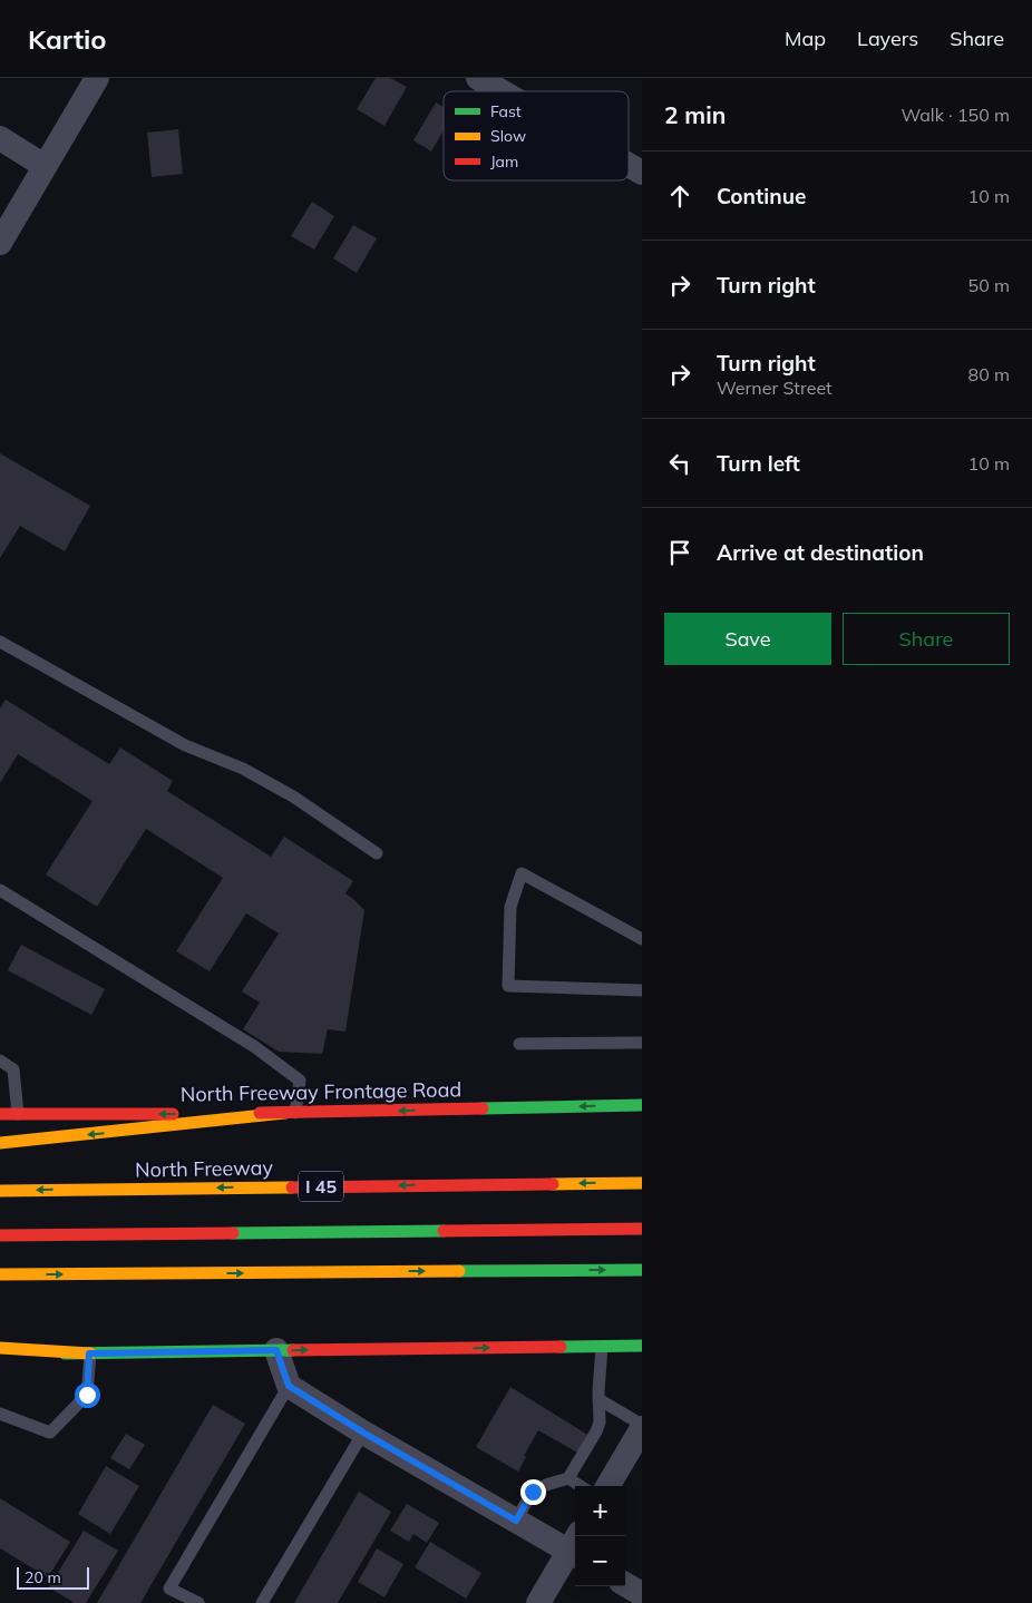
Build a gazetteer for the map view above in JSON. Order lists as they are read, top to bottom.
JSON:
{
  "streets": {
    "main road": ["North Freeway Frontage Road", "North Freeway", "I 45"]
  },
  "legend": ["Fast", "Slow", "Jam"],
  "scale_bar": "20 m",
  "page": {
    "header": "Kartio",
    "nav": ["Map", "Layers", "Share"],
    "heading": ["2 min", "Walk · 150 m"],
    "list": [
      ["Continue", "10 m"],
      ["Turn right", "50 m"],
      ["Turn right", "Werner Street", "80 m"],
      ["Turn left", "10 m"],
      "Arrive at destination"
    ],
    "buttons": ["Save", "Share"],
    "map_buttons": ["+", "−"],
    "scale": "20 m"
  }
}
